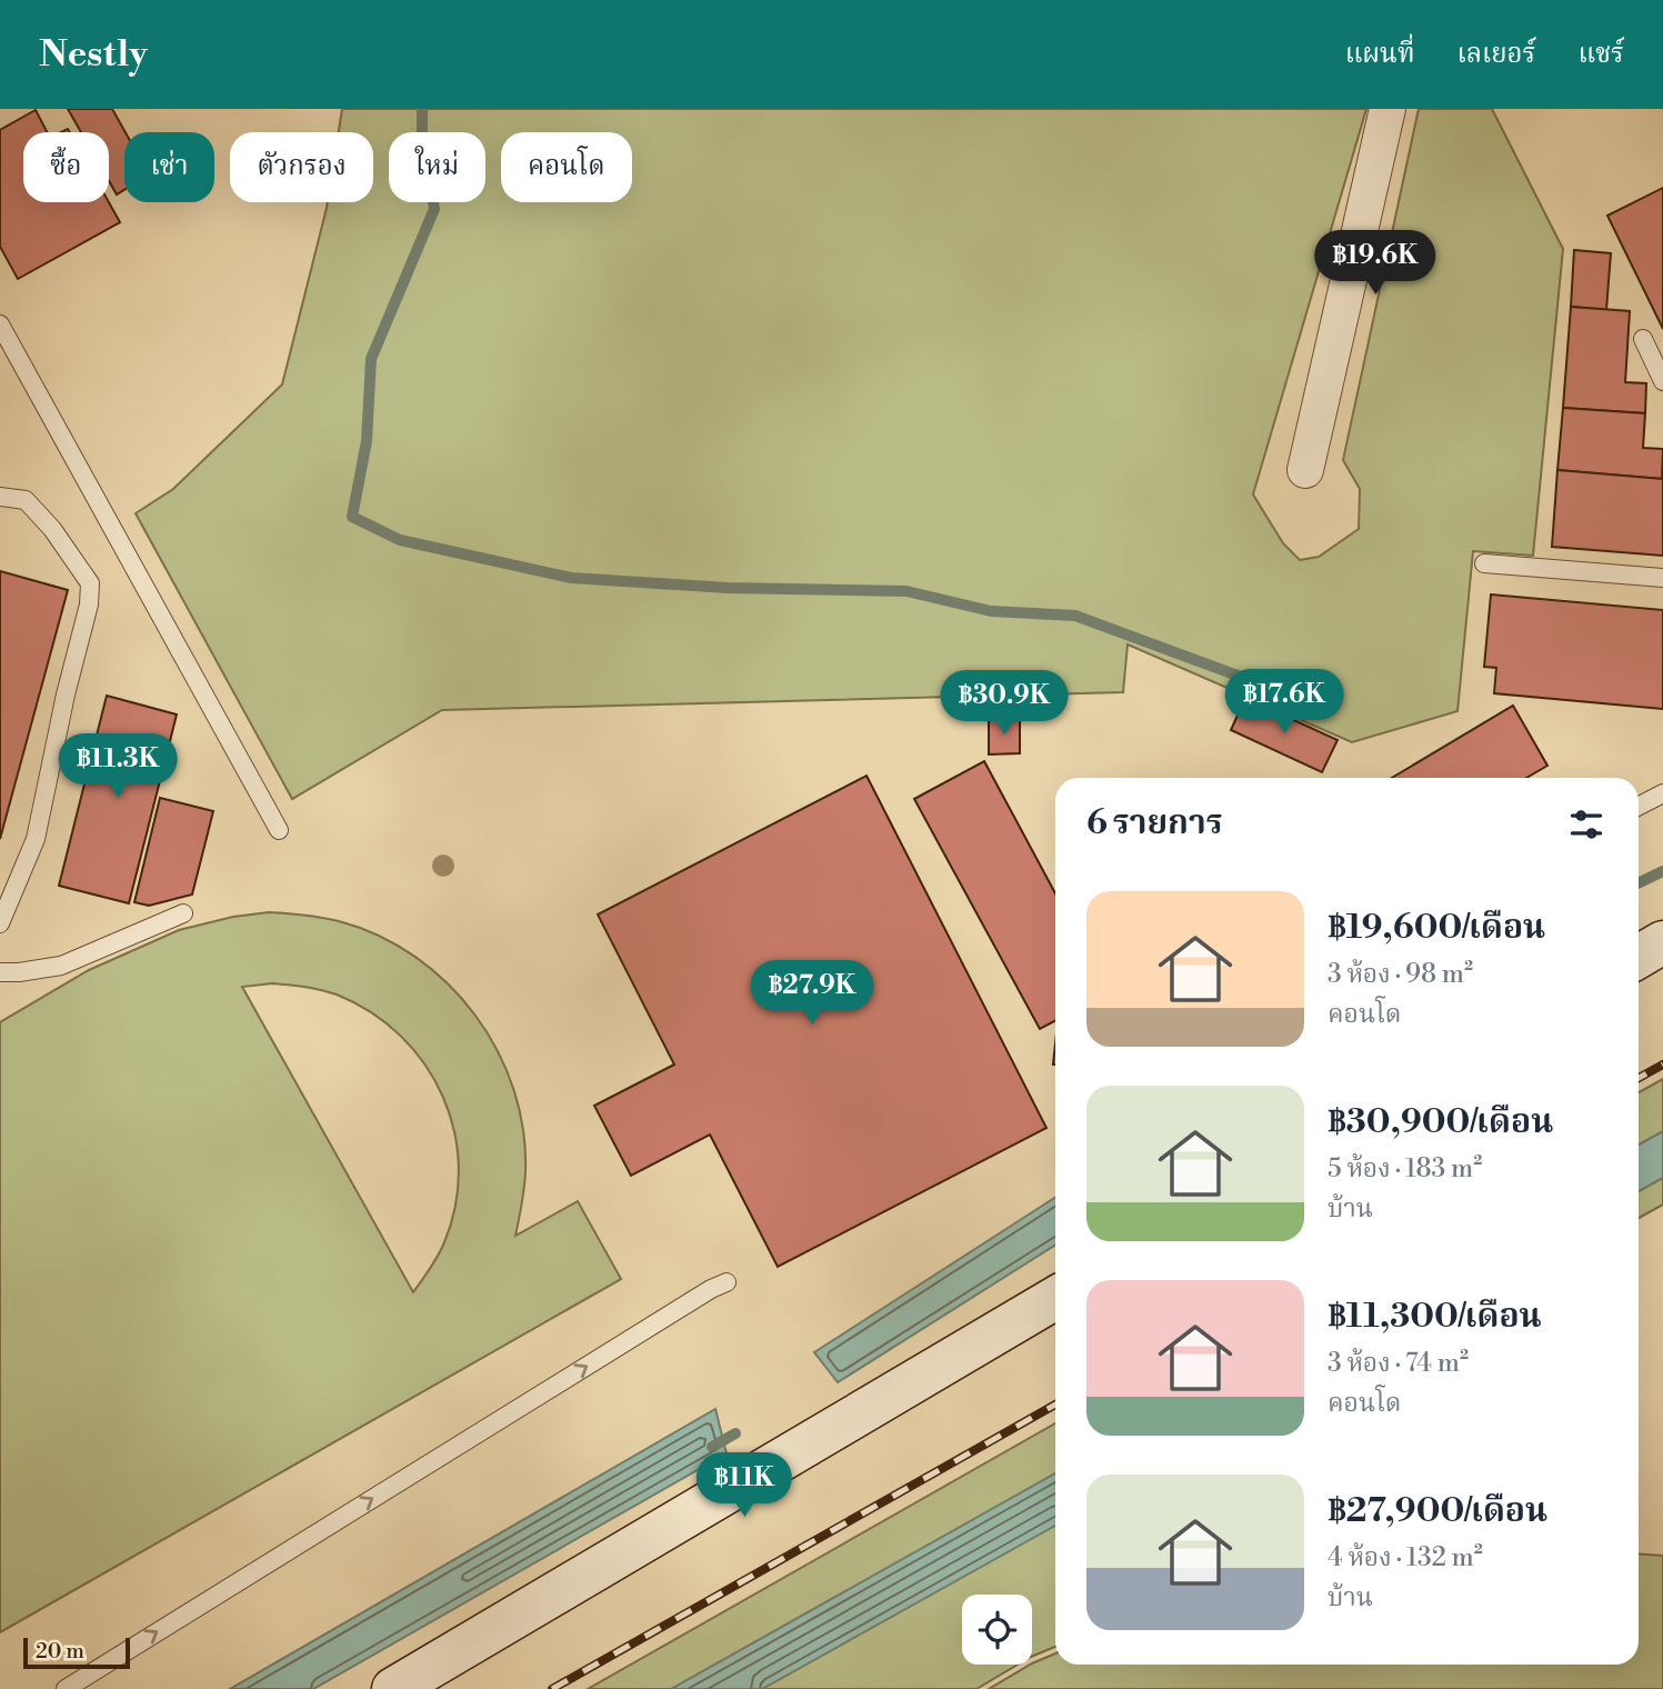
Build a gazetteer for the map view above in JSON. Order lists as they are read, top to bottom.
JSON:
{
  "scale_bar": "20 m",
  "page": {
    "header": "Nestly",
    "nav": ["แผนที่", "เลเยอร์", "แชร์"],
    "chip": [
      "ซื้อ",
      "เช่า",
      "ตัวกรอง",
      "ใหม่",
      "คอนโด"
    ],
    "price": [
      "฿19.6K",
      "฿17.6K",
      "฿30.9K",
      "฿11.3K",
      "฿27.9K",
      "฿11K"
    ],
    "heading": "6 รายการ",
    "list": [
      {
        "name": "฿19,600/เดือน",
        "note": "3 ห้อง · 98 m² · คอนโด"
      },
      {
        "name": "฿30,900/เดือน",
        "note": "5 ห้อง · 183 m² · บ้าน"
      },
      {
        "name": "฿11,300/เดือน",
        "note": "3 ห้อง · 74 m² · คอนโด"
      },
      {
        "name": "฿27,900/เดือน",
        "note": "4 ห้อง · 132 m² · บ้าน"
      }
    ],
    "scale": "20 m"
  }
}
